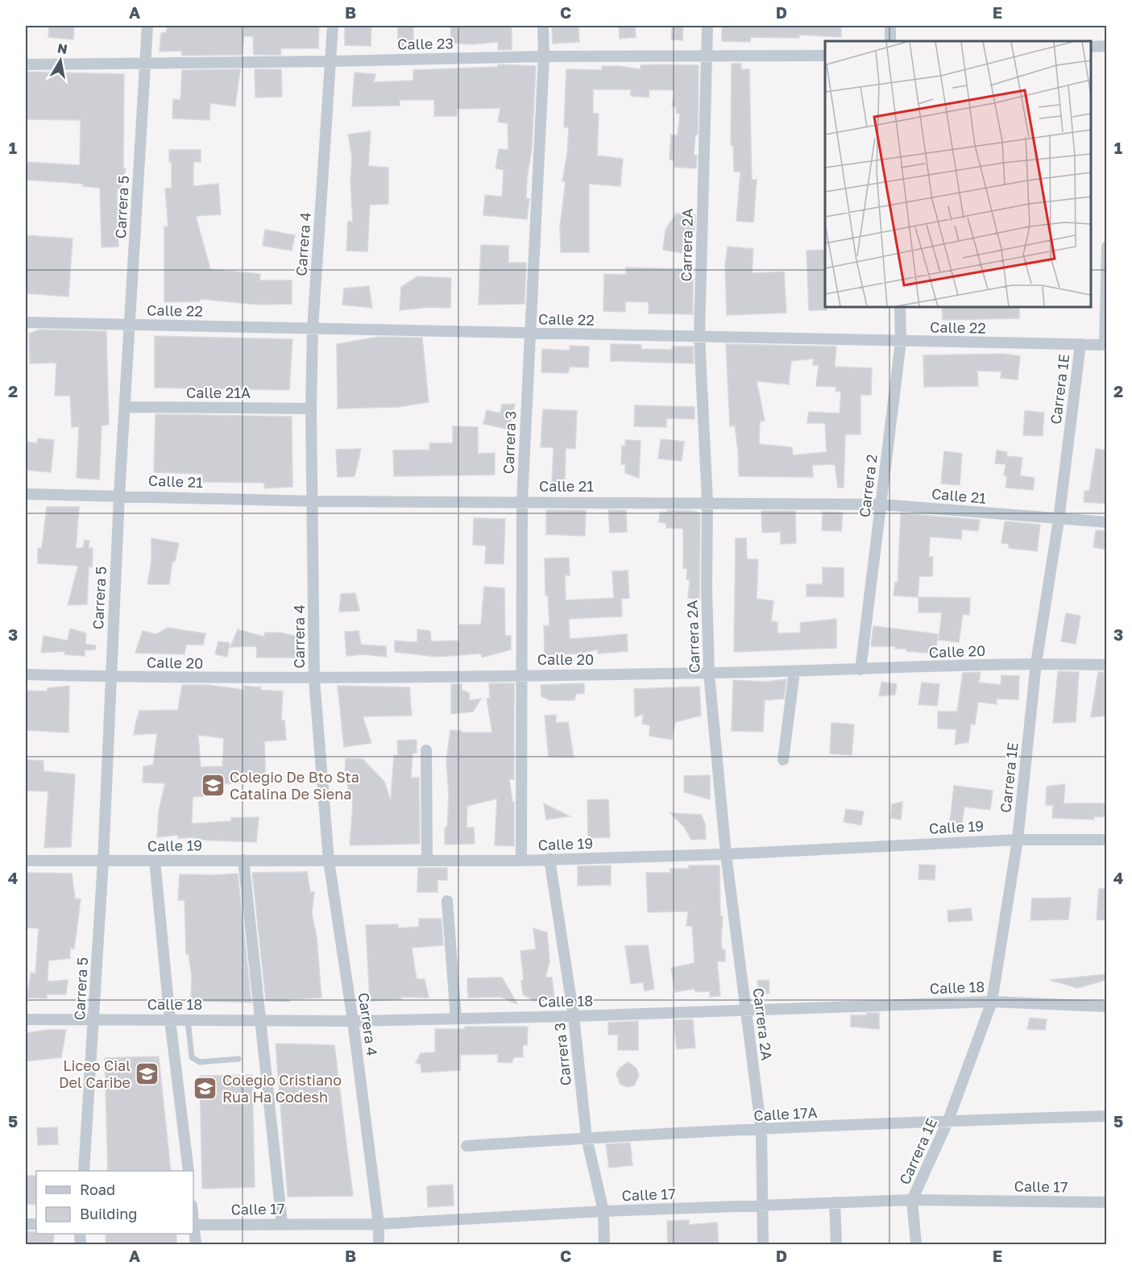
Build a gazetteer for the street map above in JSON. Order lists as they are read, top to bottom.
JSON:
{
  "streets": {
    "street": [
      "Calle 23",
      "Carrera 5",
      "Carrera 4",
      "Carrera 2A",
      "Calle 22",
      "Carrera 1E",
      "Calle 21A",
      "Carrera 3",
      "Calle 21",
      "Carrera 2",
      "Calle 20",
      "Calle 19",
      "Calle 18",
      "Calle 17A",
      "Calle 17"
    ]
  },
  "crossings": [
    ["Calle 23", "Carrera 5"],
    ["Calle 23", "Carrera 4"],
    ["Calle 23", "Carrera 2A"],
    ["Calle 23", "Carrera 3"],
    ["Carrera 5", "Calle 22"],
    ["Carrera 5", "Calle 21A"],
    ["Carrera 5", "Calle 21"],
    ["Carrera 5", "Calle 20"],
    ["Carrera 5", "Calle 19"],
    ["Carrera 5", "Calle 18"],
    ["Carrera 4", "Calle 22"],
    ["Carrera 4", "Calle 21A"],
    ["Carrera 4", "Calle 21"],
    ["Carrera 4", "Calle 20"],
    ["Carrera 4", "Calle 19"],
    ["Carrera 4", "Calle 18"],
    ["Carrera 4", "Calle 17"],
    ["Carrera 2A", "Calle 22"],
    ["Carrera 2A", "Calle 21"],
    ["Carrera 2A", "Calle 20"],
    ["Carrera 2A", "Calle 19"],
    ["Carrera 2A", "Calle 18"],
    ["Carrera 2A", "Calle 17A"],
    ["Carrera 2A", "Calle 17"],
    ["Calle 22", "Carrera 1E"],
    ["Calle 22", "Carrera 3"],
    ["Calle 22", "Carrera 2"],
    ["Carrera 1E", "Calle 21"],
    ["Carrera 1E", "Calle 20"],
    ["Carrera 1E", "Calle 19"],
    ["Carrera 1E", "Calle 18"],
    ["Carrera 1E", "Calle 17A"],
    ["Carrera 1E", "Calle 17"],
    ["Carrera 3", "Calle 21"],
    ["Carrera 3", "Calle 20"],
    ["Carrera 3", "Calle 19"],
    ["Carrera 3", "Calle 18"],
    ["Carrera 3", "Calle 17A"],
    ["Carrera 3", "Calle 17"],
    ["Calle 21", "Carrera 2"],
    ["Carrera 2", "Calle 20"]
  ],
  "places": {
    "school or university": ["Colegio De Bto Sta Catalina De Siena", "Liceo Cial Del Caribe", "Colegio Cristiano Rua Ha Codesh"]
  },
  "legend": ["Road", "Building"],
  "north": "top",
  "grid": {
    "columns": [
      "A",
      "B",
      "C",
      "D",
      "E"
    ],
    "rows": [
      "1",
      "2",
      "3",
      "4",
      "5"
    ]
  }
}
